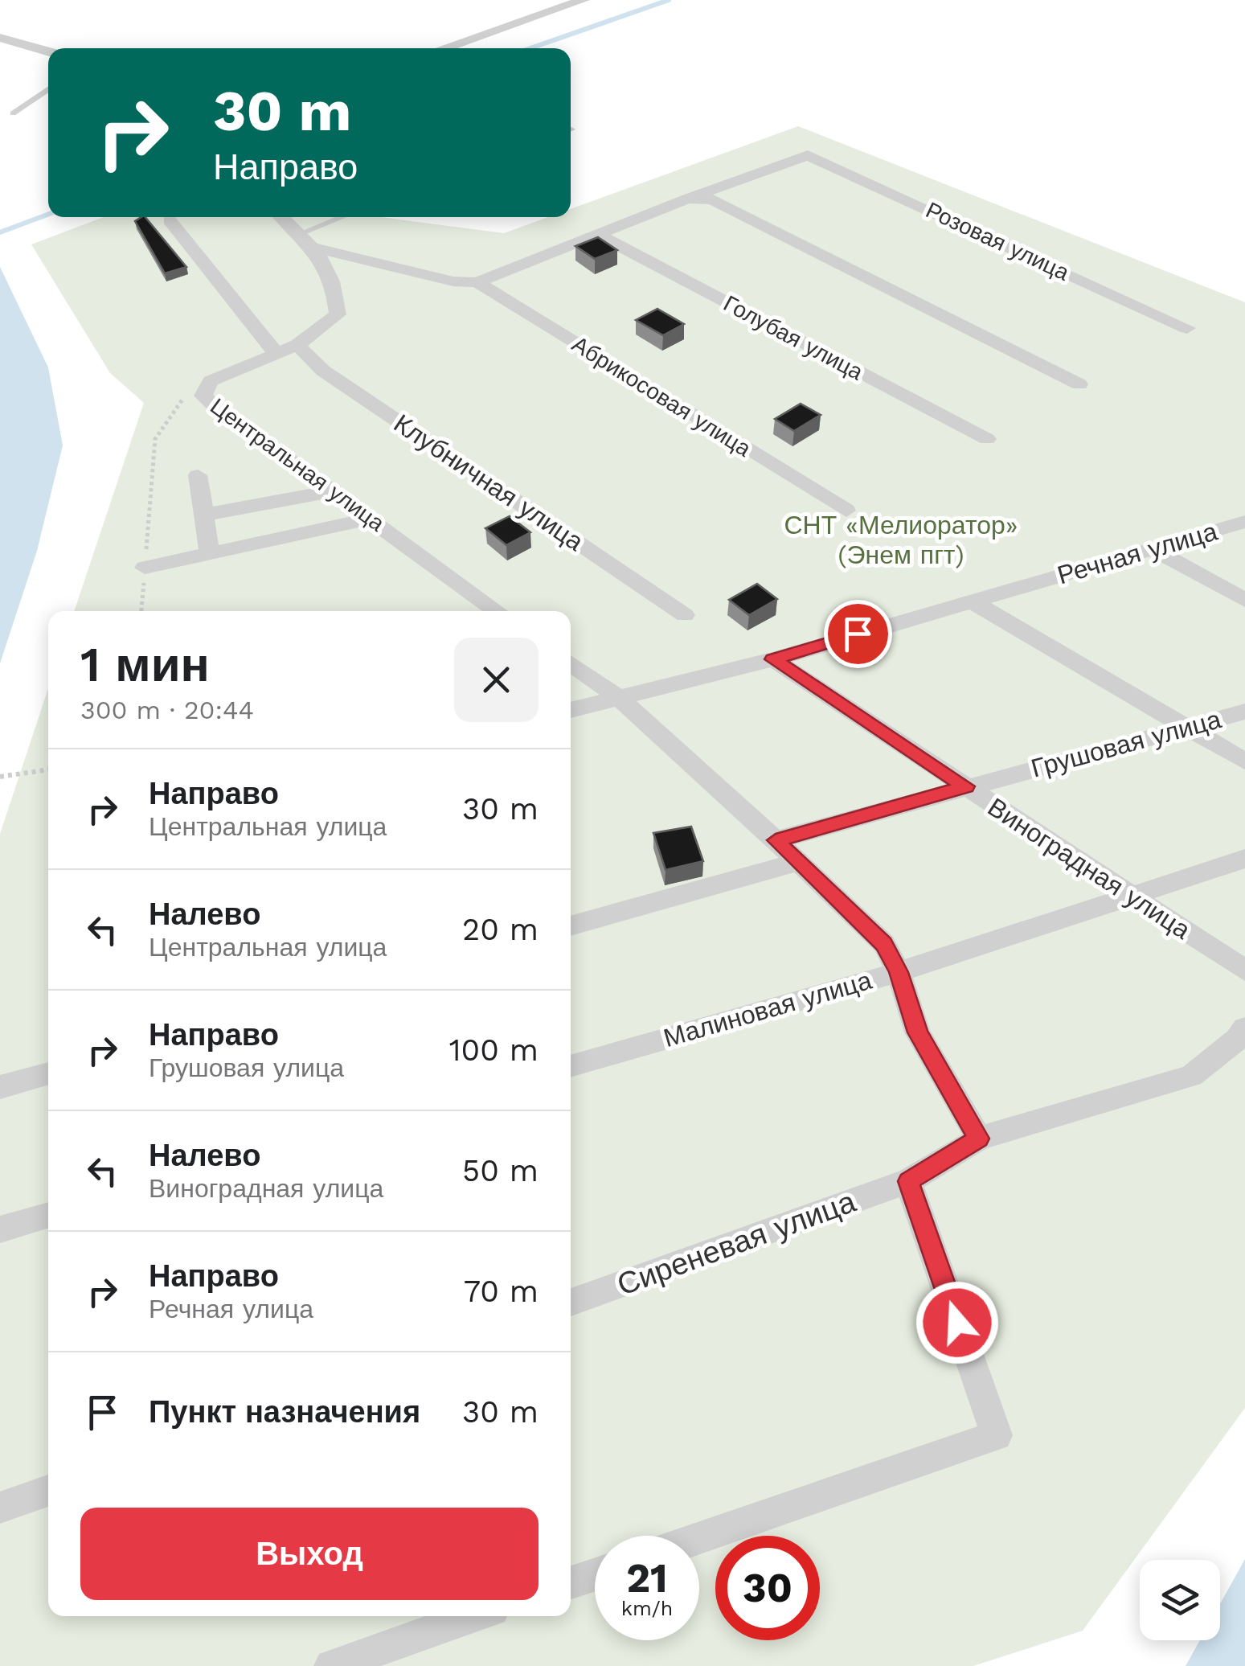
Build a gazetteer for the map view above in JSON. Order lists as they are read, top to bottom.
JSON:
{
  "streets": {
    "street": [
      "Розовая улица",
      "Голубая улица",
      "Абрикосовая улица",
      "Центральная улица",
      "Клубничная улица",
      "Речная улица",
      "Грушовая улица",
      "Виноградная улица",
      "Малиновая улица",
      "Сиреневая улица"
    ]
  },
  "crossings": [
    ["Центральная улица", "Клубничная улица"],
    ["Речная улица", "Виноградная улица"],
    ["Грушовая улица", "Виноградная улица"],
    ["Виноградная улица", "Малиновая улица"]
  ],
  "parks": ["СНТ «Мелиоратор» (Энем пгт)"],
  "page": {
    "turn": ["30 m", "Направо"],
    "heading": ["1 мин", "300 m · 20:44"],
    "list": [
      {
        "name": "Направо",
        "note": "Центральная улица",
        "value": "30 m"
      },
      {
        "name": "Налево",
        "note": "Центральная улица",
        "value": "20 m"
      },
      {
        "name": "Направо",
        "note": "Грушовая улица",
        "value": "100 m"
      },
      {
        "name": "Налево",
        "note": "Виноградная улица",
        "value": "50 m"
      },
      {
        "name": "Направо",
        "note": "Речная улица",
        "value": "70 m"
      },
      {
        "name": "Пункт назначения",
        "value": "30 m"
      }
    ],
    "buttons": "Выход",
    "speed": "21 km/h",
    "limit": "30"
  }
}
